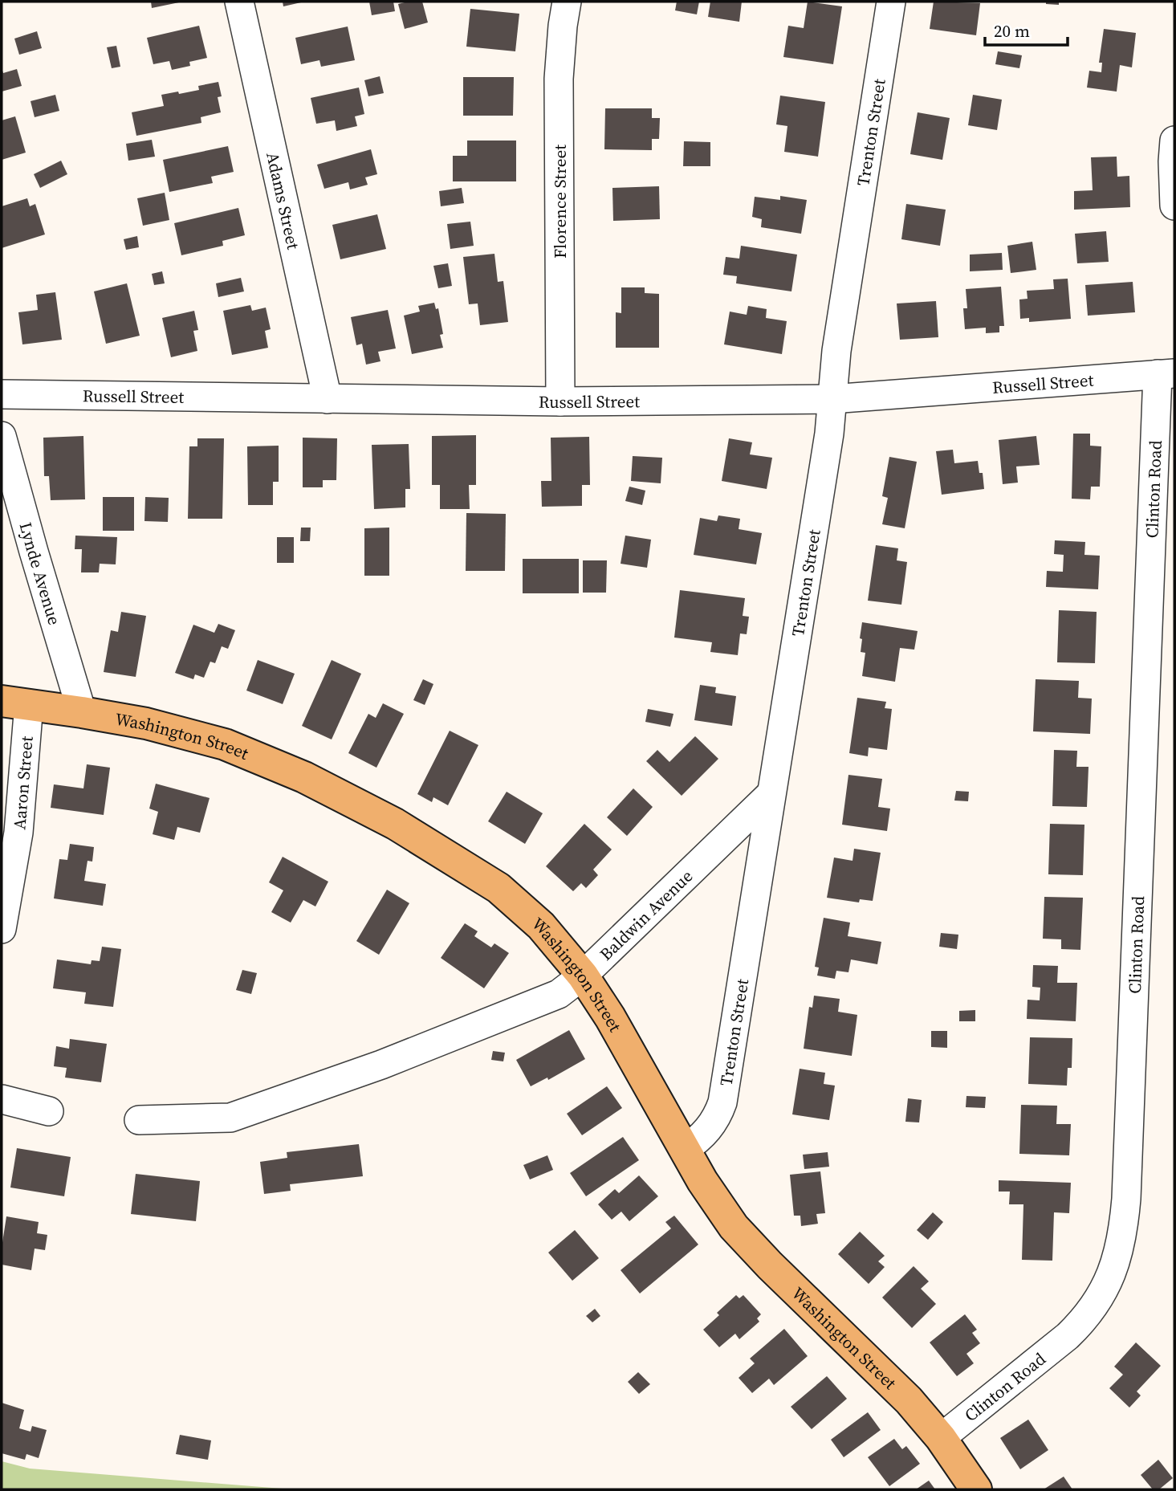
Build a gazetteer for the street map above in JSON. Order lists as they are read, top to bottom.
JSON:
{
  "streets": {
    "main road": ["Washington Street"],
    "street": [
      "Trenton Street",
      "Adams Street",
      "Florence Street",
      "Russell Street",
      "Clinton Road",
      "Lynde Avenue",
      "Aaron Street",
      "Baldwin Avenue"
    ]
  },
  "crossings": [
    ["Trenton Street", "Russell Street"],
    ["Trenton Street", "Washington Street"],
    ["Trenton Street", "Baldwin Avenue"],
    ["Adams Street", "Russell Street"],
    ["Florence Street", "Russell Street"],
    ["Russell Street", "Clinton Road"],
    ["Clinton Road", "Washington Street"],
    ["Lynde Avenue", "Washington Street"],
    ["Washington Street", "Aaron Street"],
    ["Washington Street", "Baldwin Avenue"]
  ],
  "scale_bar": "20 m"
}
